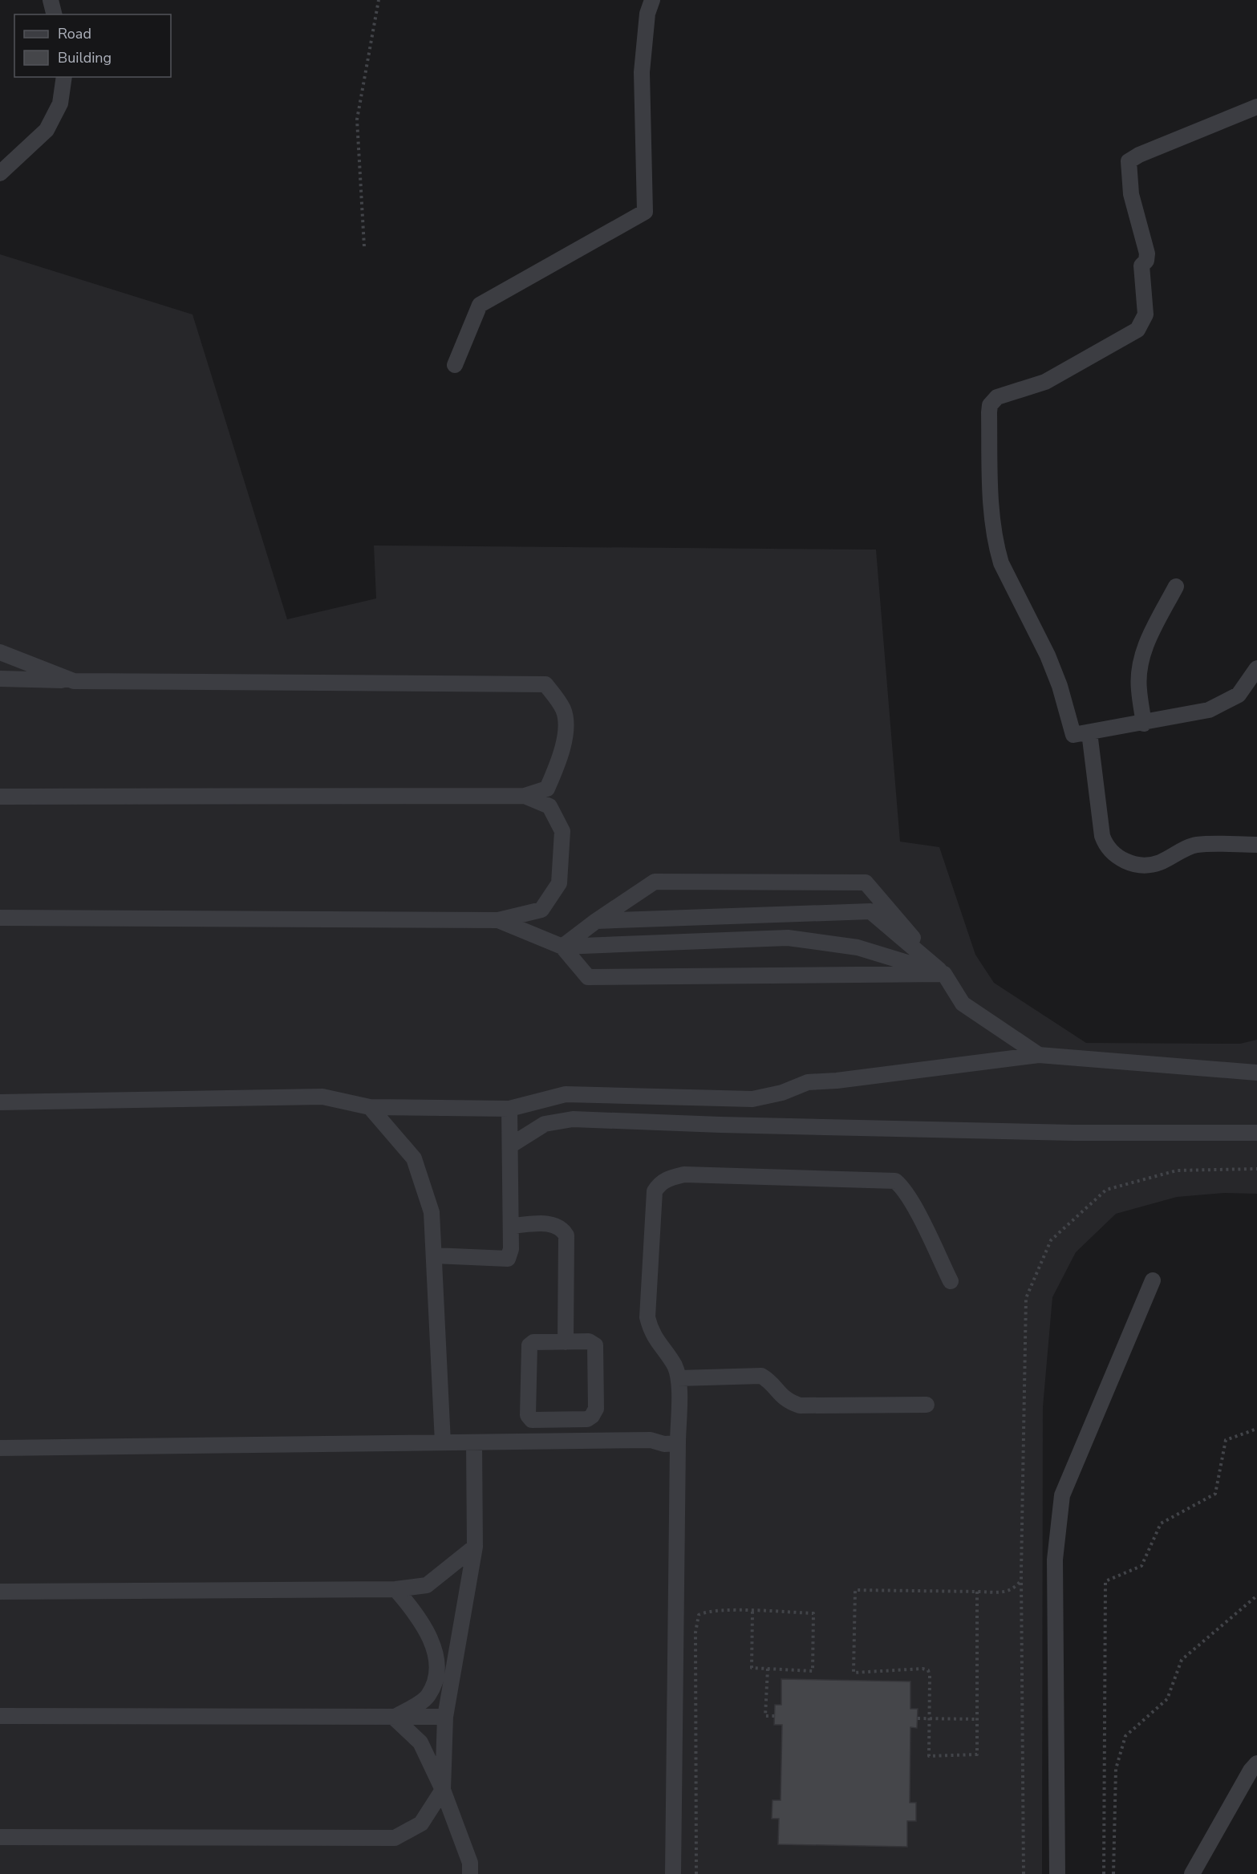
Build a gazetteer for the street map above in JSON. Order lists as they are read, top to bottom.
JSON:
{
  "legend": ["Road", "Building"]
}
